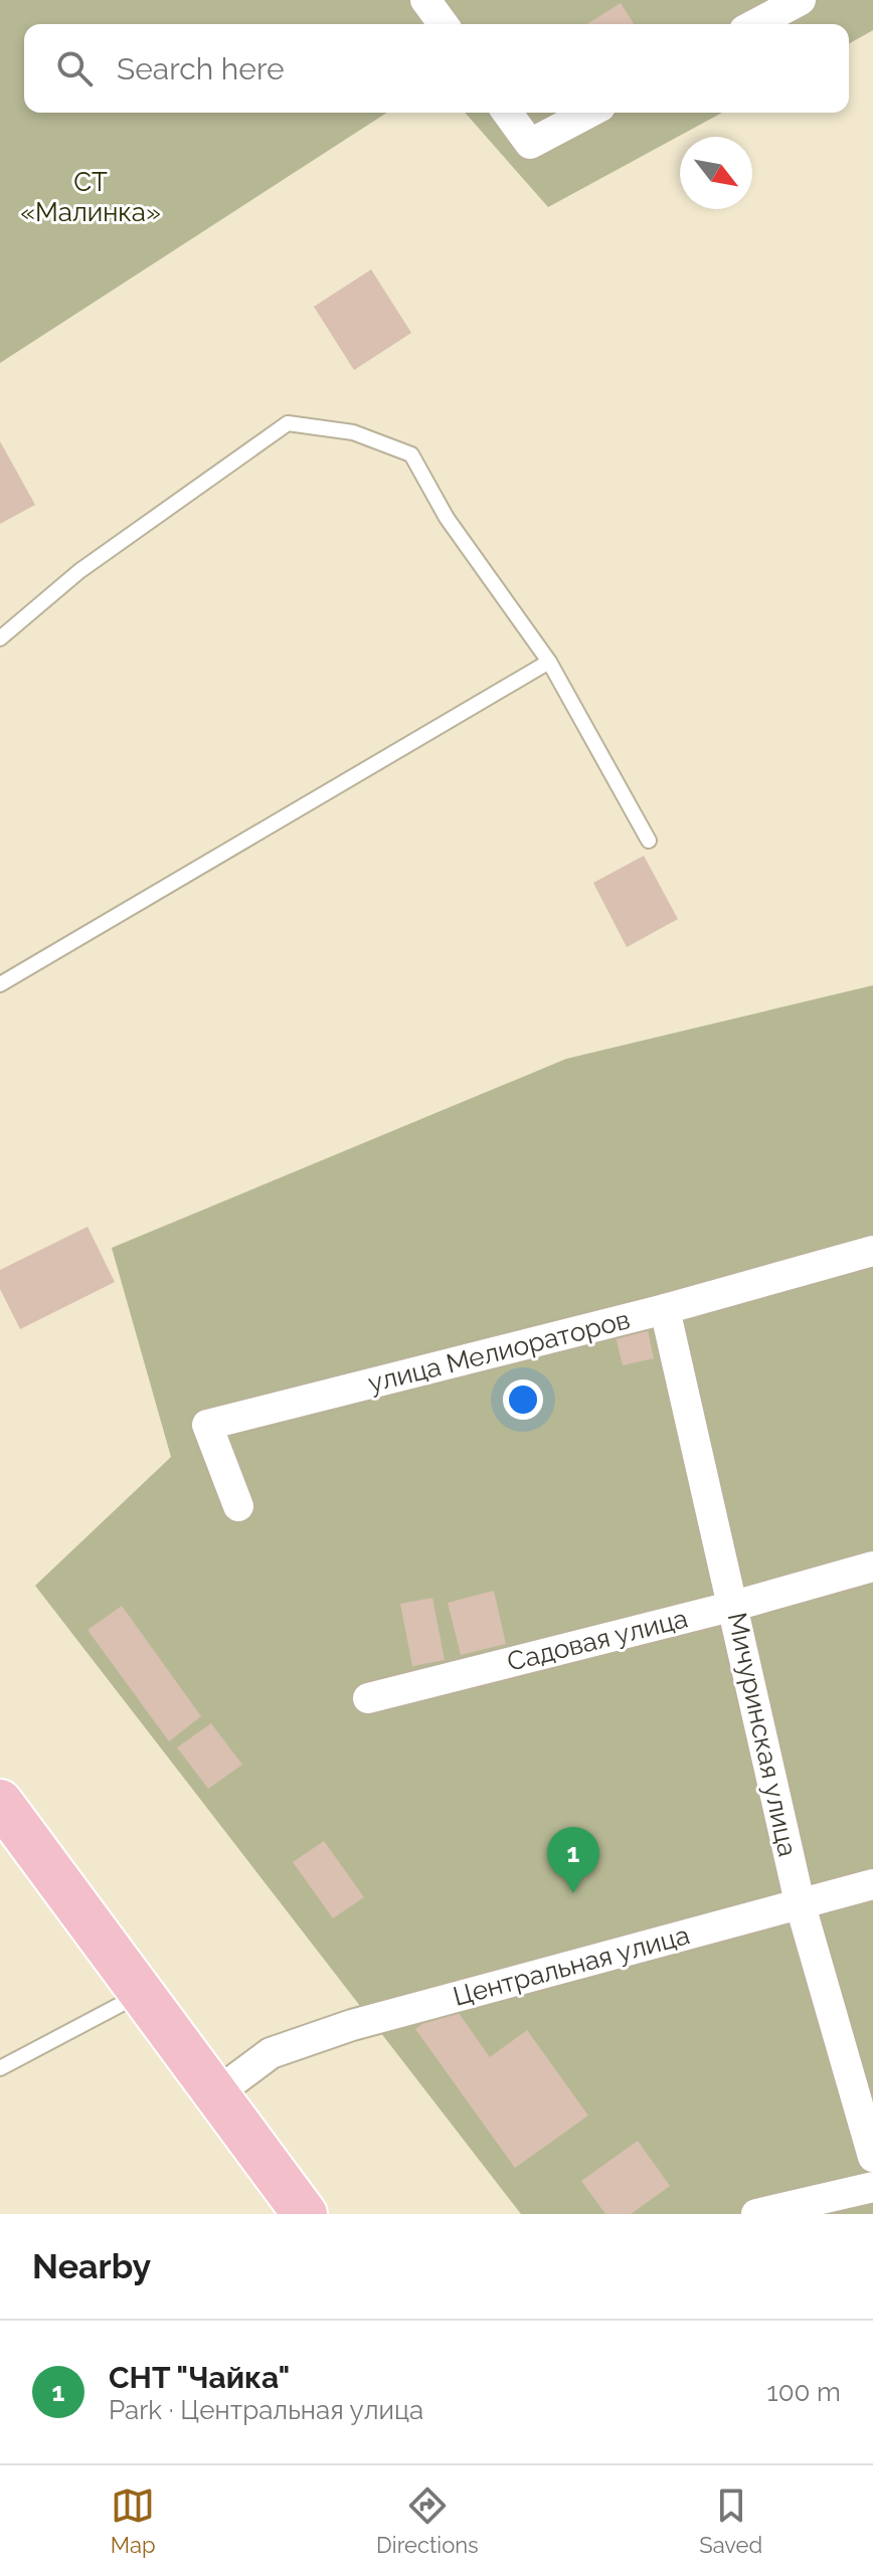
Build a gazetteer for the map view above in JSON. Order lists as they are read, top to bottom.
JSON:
{
  "streets": {
    "street": [
      "улица Мелиораторов",
      "Садовая улица",
      "Мичуринская улица",
      "Центральная улица"
    ]
  },
  "crossings": [
    ["улица Мелиораторов", "Мичуринская улица"],
    ["Садовая улица", "Мичуринская улица"],
    ["Мичуринская улица", "Центральная улица"]
  ],
  "parks": ["CТ «Малинка»"],
  "north": "bottom right",
  "page": {
    "search": "Search here",
    "pins": "1",
    "heading": "Nearby",
    "list": [
      {
        "mark": "1",
        "name": "СНТ \"Чайка\"",
        "note": "Park · Центральная улица",
        "value": "100 m"
      }
    ],
    "nav": ["Map", "Directions", "Saved"]
  }
}
